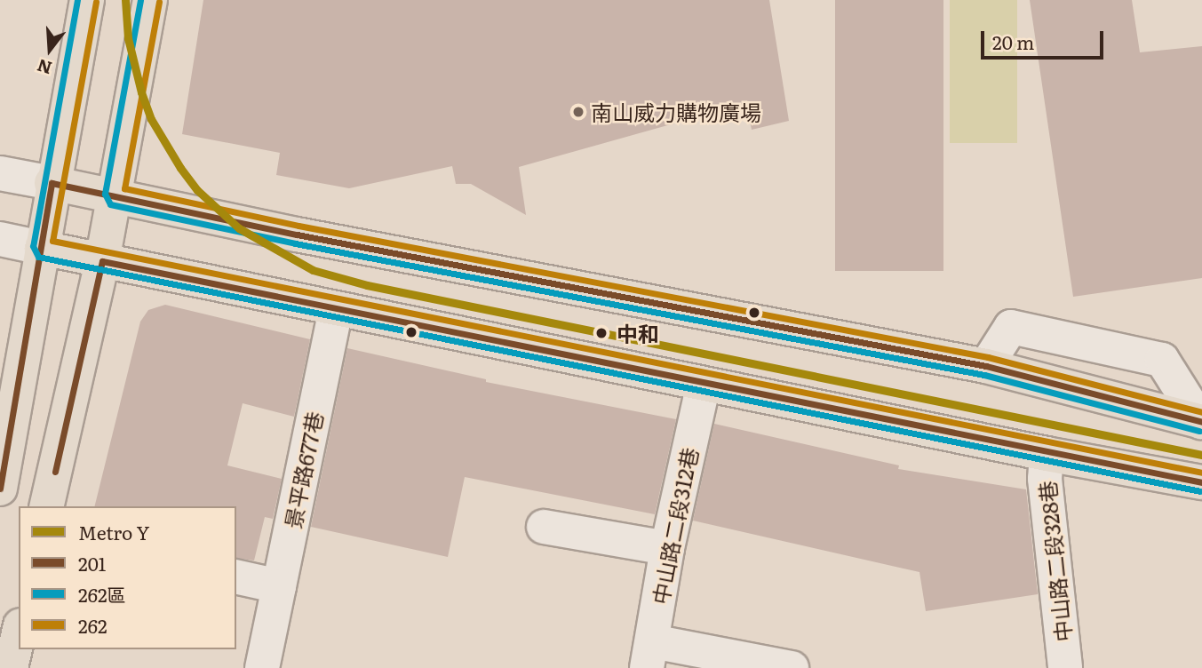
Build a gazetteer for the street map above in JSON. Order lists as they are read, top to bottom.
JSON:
{
  "streets": {
    "street": ["景平路677巷", "中山路二段312巷", "中山路二段328巷"]
  },
  "places": ["南山威力購物廣場", "中和"],
  "lines": [
    "metro line Y",
    "transit line 262區",
    "transit line 262",
    "transit line 201"
  ],
  "legend": [
    "Metro Y",
    "201",
    "262區",
    "262"
  ],
  "scale_bar": "20 m",
  "north": "bottom"
}
